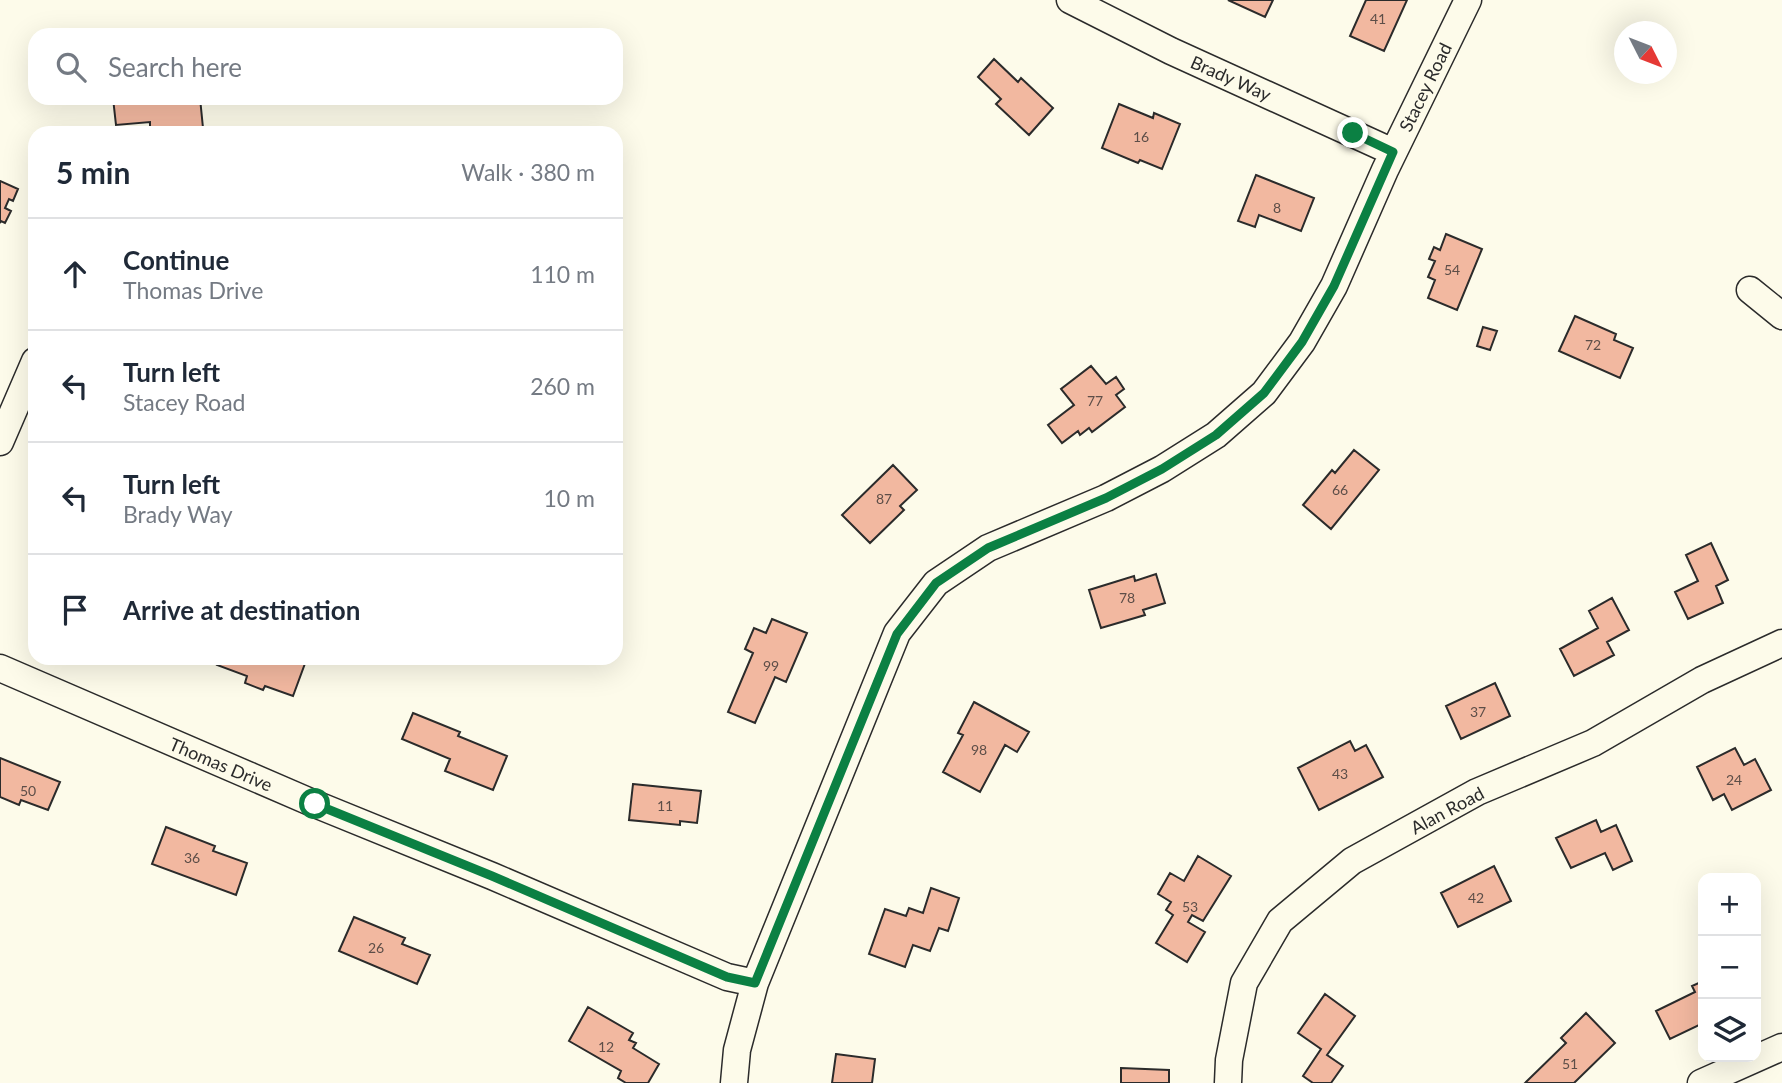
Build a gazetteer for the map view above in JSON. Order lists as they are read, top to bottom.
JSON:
{
  "streets": {
    "street": [
      "Brady Way",
      "Stacey Road",
      "Thomas Drive",
      "Alan Road"
    ]
  },
  "crossings": [
    ["Brady Way", "Stacey Road"],
    ["Stacey Road", "Thomas Drive"]
  ],
  "house_numbers": [
    "41",
    "16",
    "8",
    "54",
    "72",
    "77",
    "66",
    "87",
    "78",
    "99",
    "37",
    "98",
    "43",
    "24",
    "50",
    "11",
    "36",
    "42",
    "53",
    "26",
    "12",
    "51"
  ],
  "north": "bottom right",
  "page": {
    "search": "Search here",
    "heading": ["5 min", "Walk · 380 m"],
    "list": [
      ["Continue", "Thomas Drive", "110 m"],
      ["Turn left", "Stacey Road", "260 m"],
      ["Turn left", "Brady Way", "10 m"],
      "Arrive at destination"
    ],
    "map_buttons": ["+", "−"]
  }
}
